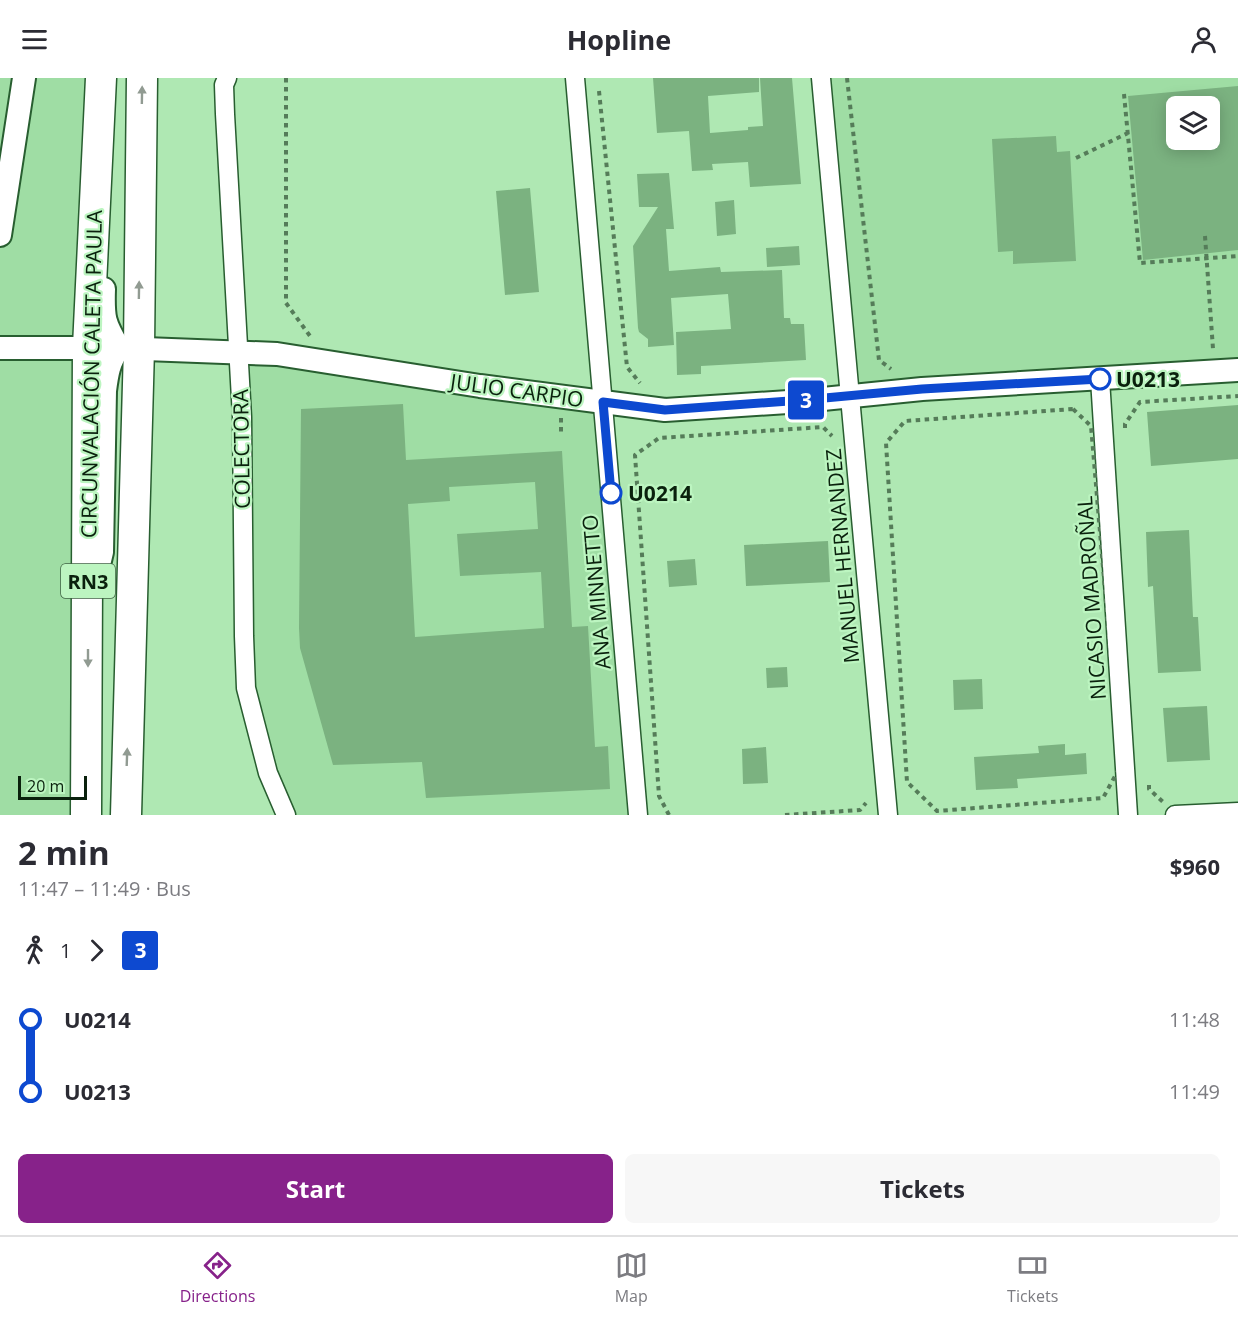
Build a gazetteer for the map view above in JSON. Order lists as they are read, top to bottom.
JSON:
{
  "streets": {
    "highway": ["CIRCUNVALACIÓN CALETA PAULA", "RN3"],
    "street": [
      "JULIO CARPIO",
      "COLECTORA",
      "MANUEL HERNANDEZ",
      "ANA MINNETTO",
      "NICASIO MADROÑAL"
    ]
  },
  "crossings": [
    ["CIRCUNVALACIÓN CALETA PAULA", "JULIO CARPIO"],
    ["JULIO CARPIO", "COLECTORA"],
    ["JULIO CARPIO", "MANUEL HERNANDEZ"],
    ["JULIO CARPIO", "ANA MINNETTO"],
    ["JULIO CARPIO", "NICASIO MADROÑAL"]
  ],
  "places": ["U0213", "U0214"],
  "lines": ["bus line 3"],
  "scale_bar": "20 m",
  "page": {
    "header": "Hopline",
    "on_map": "3",
    "scale": "20 m",
    "heading": ["2 min", "11:47 – 11:49 · Bus", "$960"],
    "legs": ["1", "3"],
    "list": [
      {
        "name": "U0214",
        "value": "11:48"
      },
      {
        "name": "U0213",
        "value": "11:49"
      }
    ],
    "buttons": ["Start", "Tickets"],
    "tabs": ["Directions", "Map", "Tickets"]
  }
}
